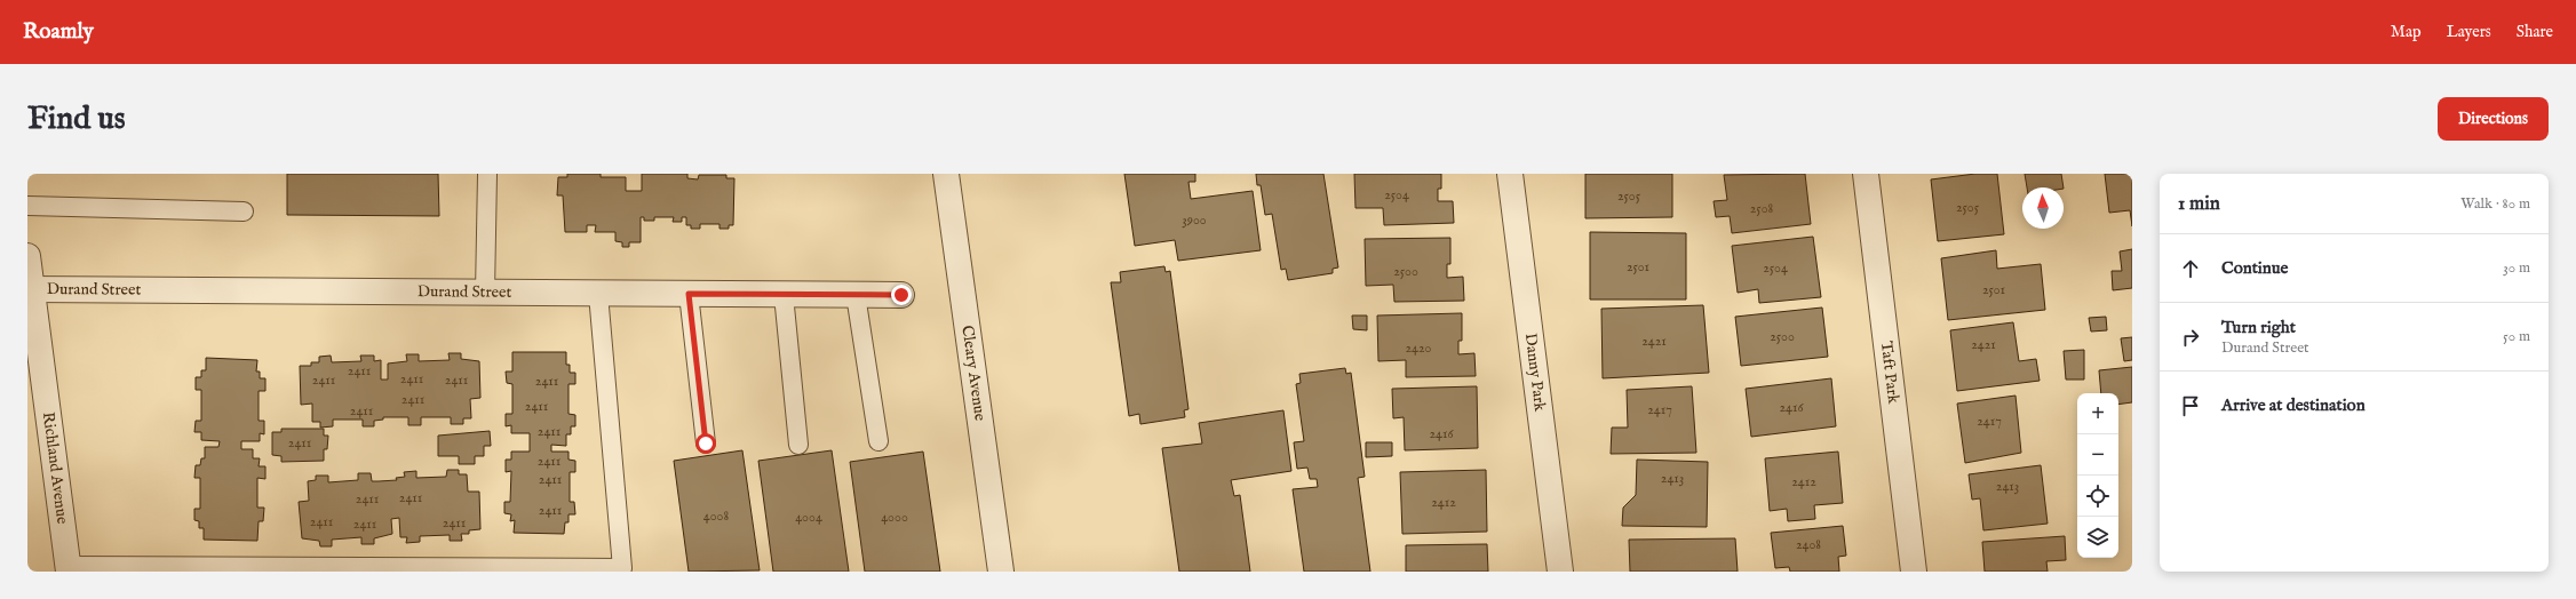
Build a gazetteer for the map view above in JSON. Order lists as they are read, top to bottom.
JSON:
{
  "streets": {
    "street": [
      "Durand Street",
      "Cleary Avenue",
      "Danny Park",
      "Taft Park",
      "Richland Avenue"
    ]
  },
  "crossings": [
    ["Durand Street", "Richland Avenue"]
  ],
  "house_numbers": [
    "2504",
    "2505",
    "2505",
    "2508",
    "3900",
    "2501",
    "2504",
    "2500",
    "2501",
    "2500",
    "2421",
    "2421",
    "2420",
    "2411",
    "2411",
    "2411",
    "2411",
    "2411",
    "2411",
    "2411",
    "2416",
    "2417",
    "2411",
    "2417",
    "2411",
    "2416",
    "2411",
    "2411",
    "2413",
    "2411",
    "2412",
    "2413",
    "2411",
    "2411",
    "2412",
    "2411",
    "4008",
    "4004",
    "4000",
    "2411",
    "2411",
    "2411",
    "2408"
  ],
  "north": "top",
  "page": {
    "header": "Roamly",
    "nav": ["Map", "Layers", "Share"],
    "buttons": "Directions",
    "title": "Find us",
    "heading": ["1 min", "Walk · 80 m"],
    "list": [
      ["Continue", "30 m"],
      ["Turn right", "Durand Street", "50 m"],
      "Arrive at destination"
    ],
    "map_buttons": ["+", "−"]
  }
}
